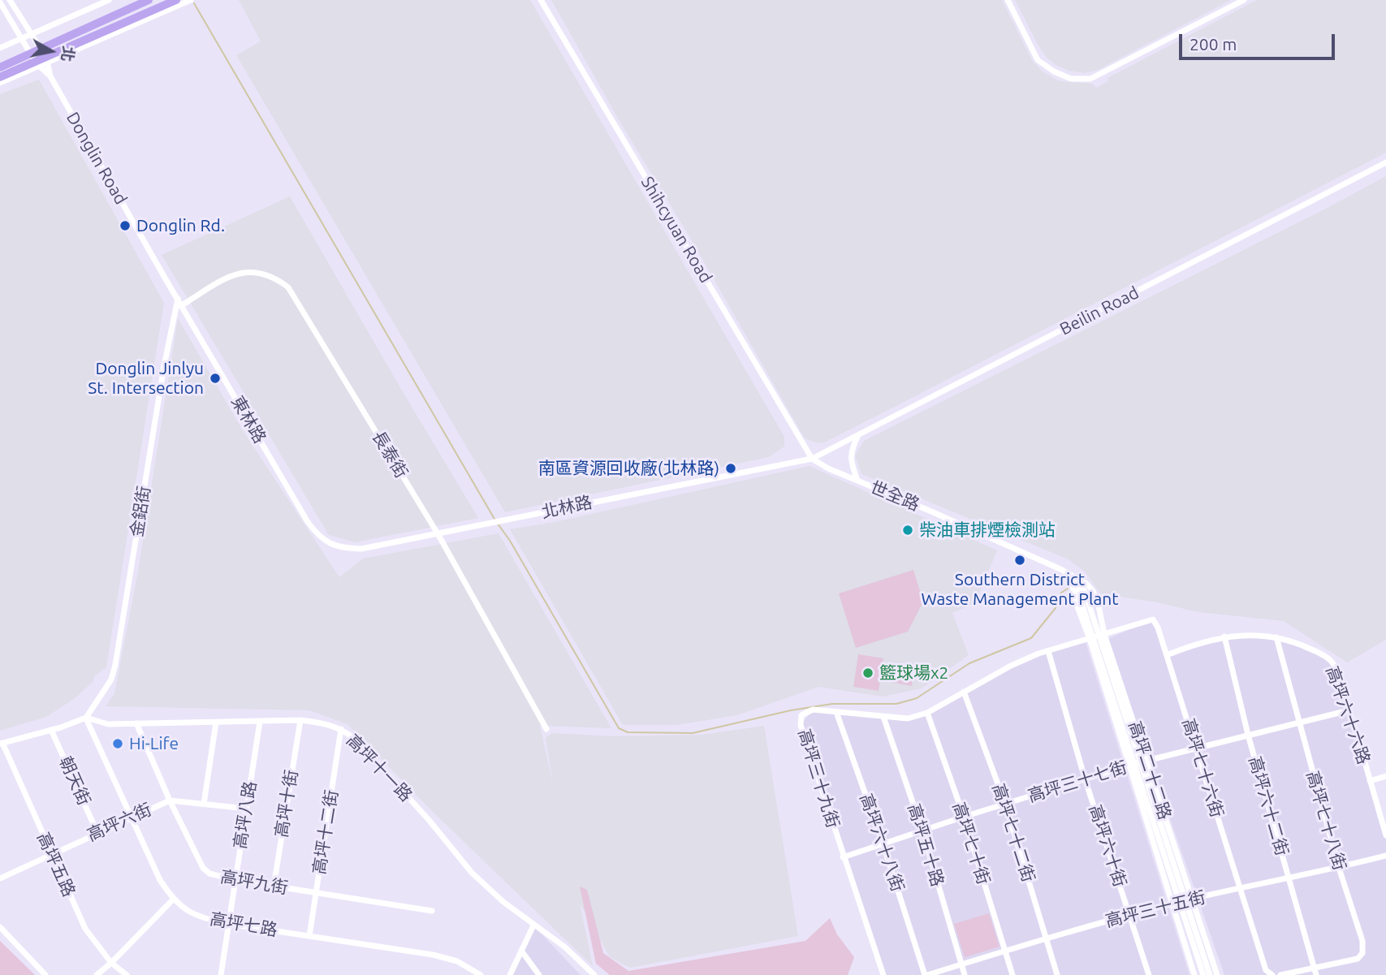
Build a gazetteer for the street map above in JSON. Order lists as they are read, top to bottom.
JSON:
{
  "streets": {
    "street": [
      "Donglin Road",
      "Shihcyuan Road",
      "Beilin Road",
      "東林路",
      "長泰街",
      "世全路",
      "北林路",
      "金鋁街",
      "高坪六十六路",
      "高坪十一路",
      "高坪七十六街",
      "高坪二十二路",
      "高坪三十九街",
      "朝天街",
      "高坪三十七街",
      "高坪十街",
      "高坪六十二街",
      "高坪八路",
      "高坪七十八街",
      "高坪六街",
      "高坪十二街",
      "高坪七十二街",
      "高坪六十八街",
      "高坪七十街",
      "高坪五十路",
      "高坪六十街",
      "高坪五路",
      "高坪九街",
      "高坪三十五街",
      "高坪七路"
    ]
  },
  "crossings": [
    ["Donglin Road", "東林路"],
    ["Donglin Road", "金鋁街"],
    ["Shihcyuan Road", "Beilin Road"],
    ["Shihcyuan Road", "世全路"],
    ["Shihcyuan Road", "北林路"],
    ["Beilin Road", "世全路"],
    ["Beilin Road", "北林路"],
    ["東林路", "長泰街"],
    ["東林路", "北林路"],
    ["東林路", "金鋁街"],
    ["長泰街", "北林路"],
    ["世全路", "北林路"],
    ["世全路", "高坪二十二路"],
    ["金鋁街", "高坪十一路"],
    ["金鋁街", "高坪七路"],
    ["高坪六十六路", "高坪七十六街"],
    ["高坪六十六路", "高坪三十七街"],
    ["高坪六十六路", "高坪六十二街"],
    ["高坪六十六路", "高坪七十八街"],
    ["高坪十一路", "高坪十街"],
    ["高坪十一路", "高坪八路"],
    ["高坪十一路", "高坪十二街"],
    ["高坪十一路", "高坪九街"],
    ["高坪十一路", "高坪七路"],
    ["高坪七十六街", "高坪二十二路"],
    ["高坪七十六街", "高坪三十九街"],
    ["高坪七十六街", "高坪三十七街"],
    ["高坪七十六街", "高坪三十五街"],
    ["高坪二十二路", "高坪三十九街"],
    ["高坪二十二路", "高坪三十七街"],
    ["高坪二十二路", "高坪三十五街"],
    ["高坪三十九街", "高坪三十七街"],
    ["高坪三十九街", "高坪七十二街"],
    ["高坪三十九街", "高坪六十八街"],
    ["高坪三十九街", "高坪七十街"],
    ["高坪三十九街", "高坪五十路"],
    ["高坪三十九街", "高坪六十街"],
    ["朝天街", "高坪六街"],
    ["高坪三十七街", "高坪六十二街"],
    ["高坪三十七街", "高坪七十八街"],
    ["高坪三十七街", "高坪七十二街"],
    ["高坪三十七街", "高坪六十八街"],
    ["高坪三十七街", "高坪七十街"],
    ["高坪三十七街", "高坪五十路"],
    ["高坪三十七街", "高坪六十街"],
    ["高坪十街", "高坪九街"],
    ["高坪六十二街", "高坪七十八街"],
    ["高坪六十二街", "高坪三十五街"],
    ["高坪八路", "高坪六街"],
    ["高坪八路", "高坪九街"],
    ["高坪八路", "高坪七路"],
    ["高坪七十八街", "高坪三十五街"],
    ["高坪六街", "高坪五路"],
    ["高坪六街", "高坪九街"],
    ["高坪六街", "高坪七路"],
    ["高坪十二街", "高坪九街"],
    ["高坪十二街", "高坪七路"],
    ["高坪七十二街", "高坪三十五街"],
    ["高坪六十八街", "高坪三十五街"],
    ["高坪七十街", "高坪三十五街"],
    ["高坪五十路", "高坪三十五街"],
    ["高坪六十街", "高坪三十五街"]
  ],
  "places": [
    "Donglin Rd.",
    "Donglin Jinlyu St. Intersection",
    "南區資源回收廠(北林路)",
    "柴油車排煙檢測站",
    "Southern District Waste Management Plant",
    "籃球場x2",
    "Hi-Life"
  ],
  "scale_bar": "200 m",
  "north": "right"
}
